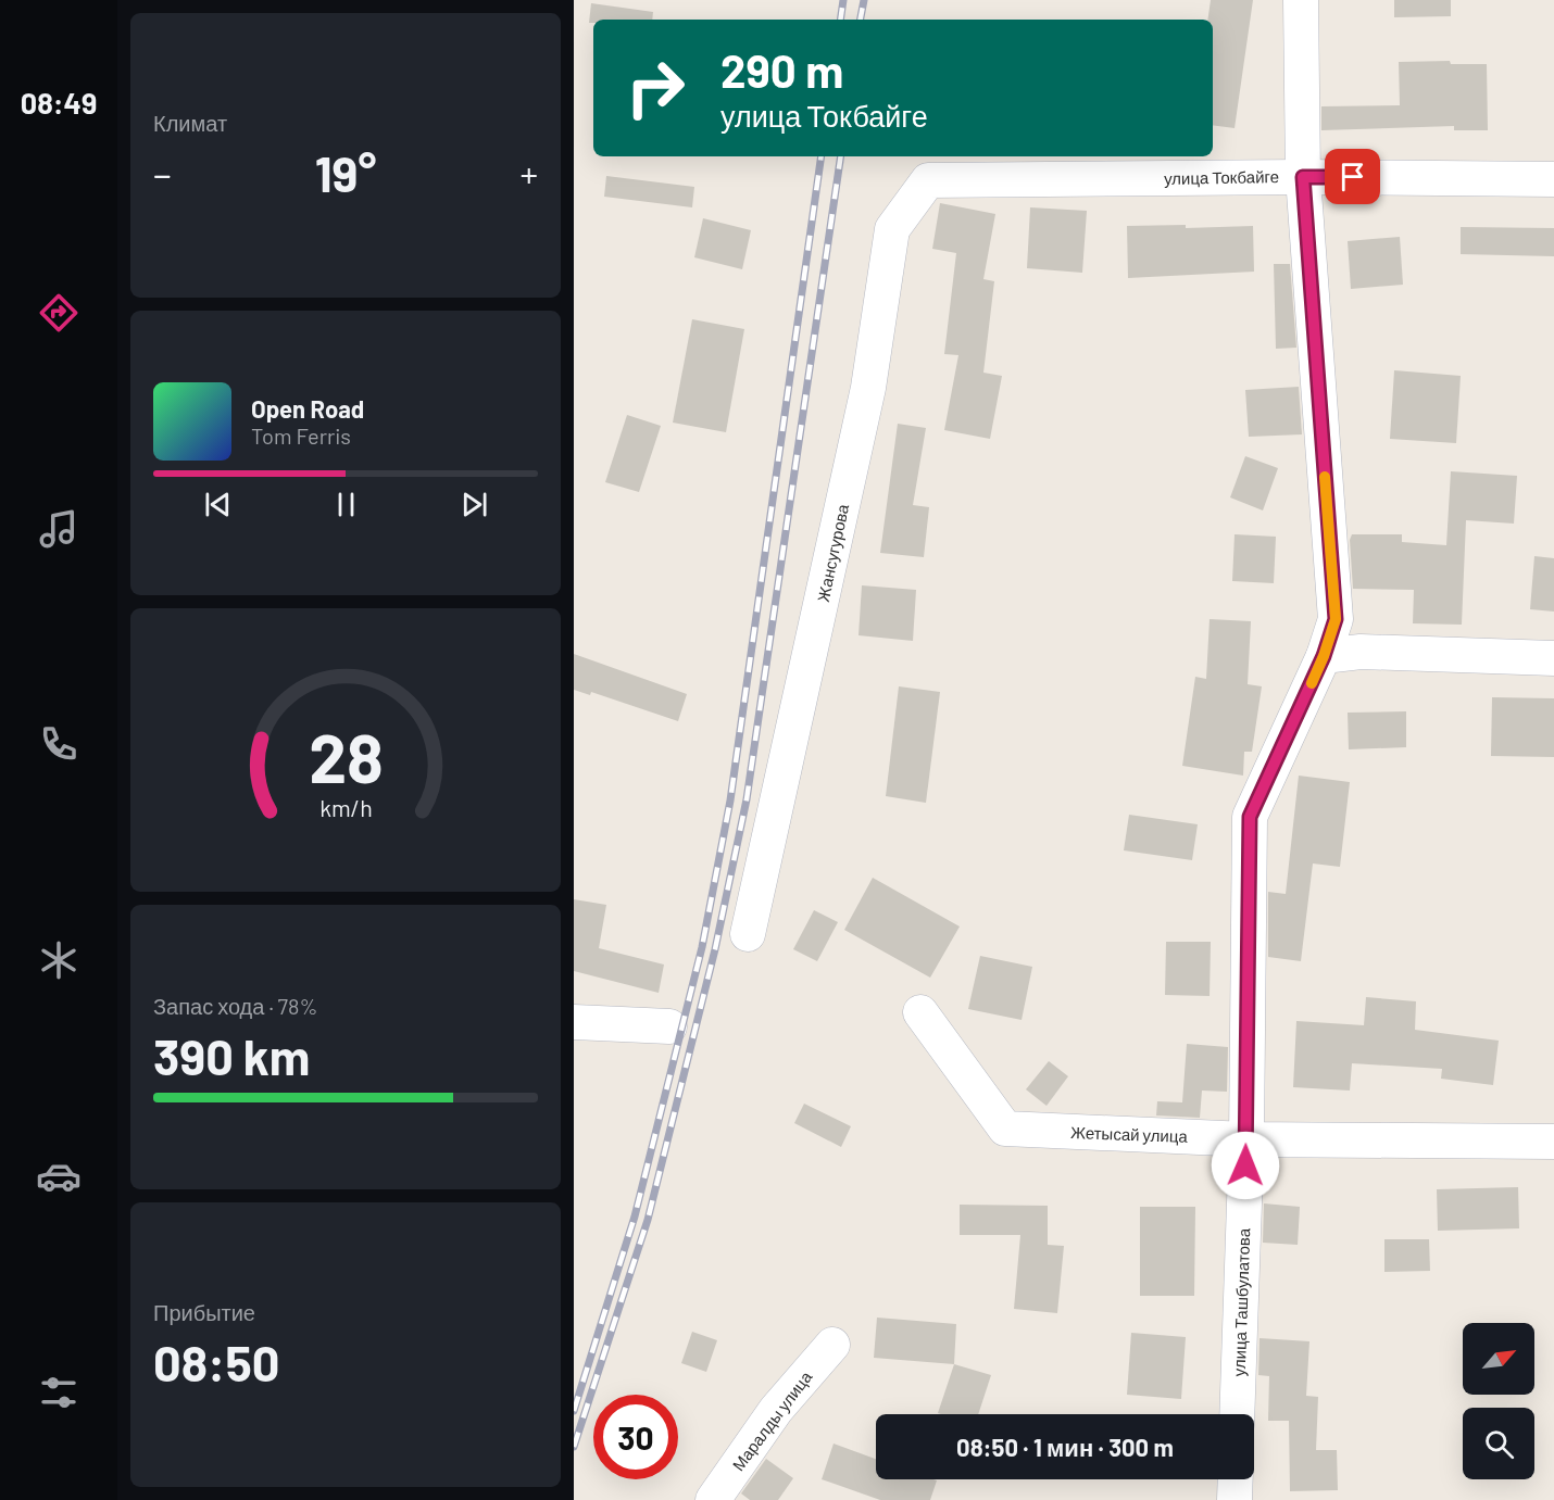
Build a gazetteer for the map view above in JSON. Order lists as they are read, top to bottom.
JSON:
{
  "streets": {
    "street": [
      "улица Токбайге",
      "Жансугурова",
      "Жетысай улица",
      "улица Ташбулатова",
      "Маралды улица"
    ]
  },
  "crossings": [
    ["улица Токбайге", "Жансугурова"],
    ["улица Токбайге", "улица Ташбулатова"],
    ["Жетысай улица", "улица Ташбулатова"]
  ],
  "north": "top right",
  "page": {
    "tabs": "08:49",
    "tile": [
      "Климат",
      ["Запас хода · 78%", "390 km"],
      ["Прибытие", "08:50"]
    ],
    "turn": ["290 m", "улица Токбайге"],
    "heat": ["−", "19°", "+"],
    "song": ["Open Road", "Tom Ferris"],
    "limit": "30",
    "trip": "08:50 · 1 мин · 300 m",
    "gauge": ["28", "km/h"]
  }
}
